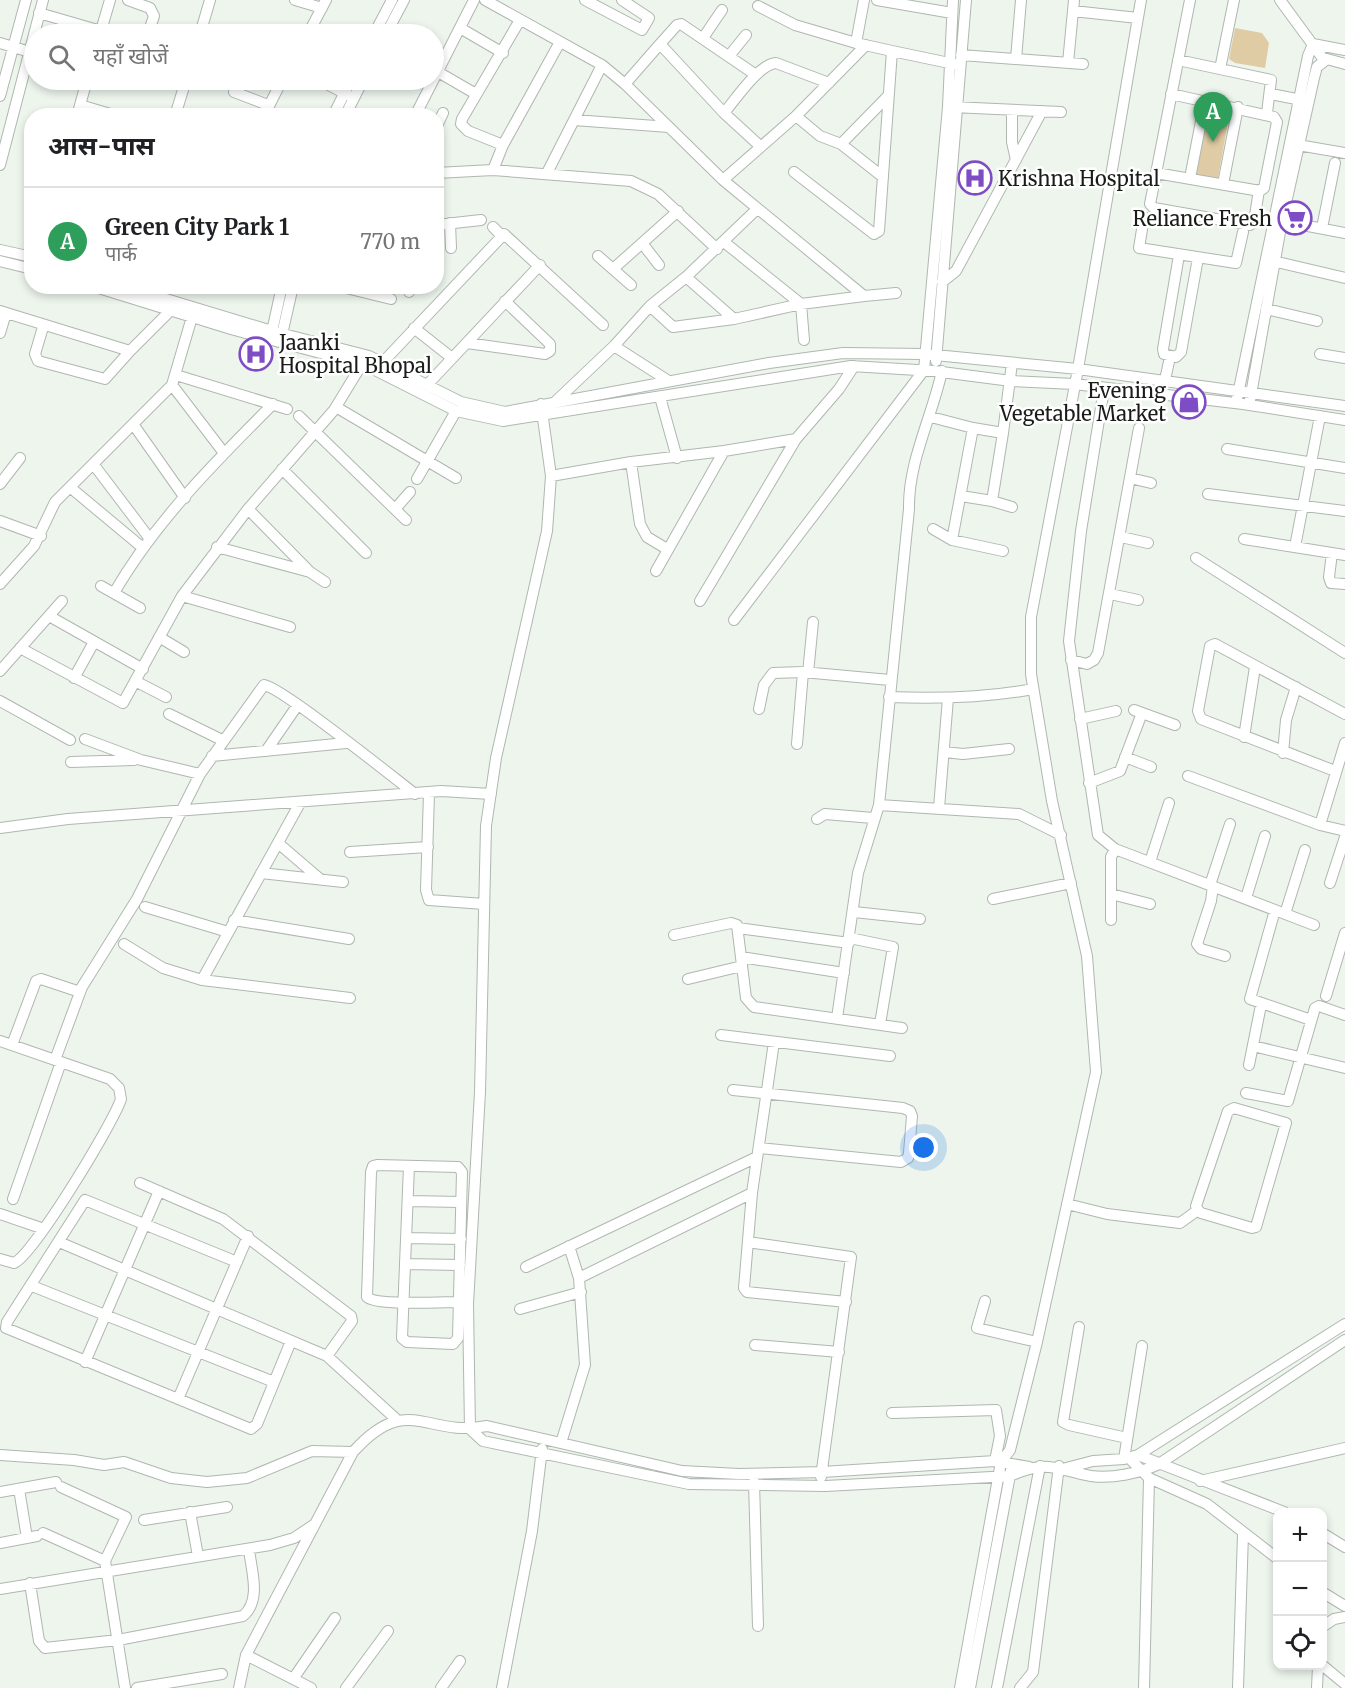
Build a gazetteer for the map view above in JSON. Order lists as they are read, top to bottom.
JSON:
{
  "places": {
    "hospital": ["Krishna Hospital", "Jaanki Hospital Bhopal"],
    "supermarket": ["Reliance Fresh"],
    "shop": ["Evening Vegetable Market"]
  },
  "page": {
    "search": "यहाँ खोजें",
    "pins": "A",
    "heading": "आस-पास",
    "list": [
      {
        "mark": "A",
        "name": "Green City Park 1",
        "note": "पार्क",
        "value": "770 m"
      }
    ],
    "map_buttons": ["+", "−"]
  }
}
